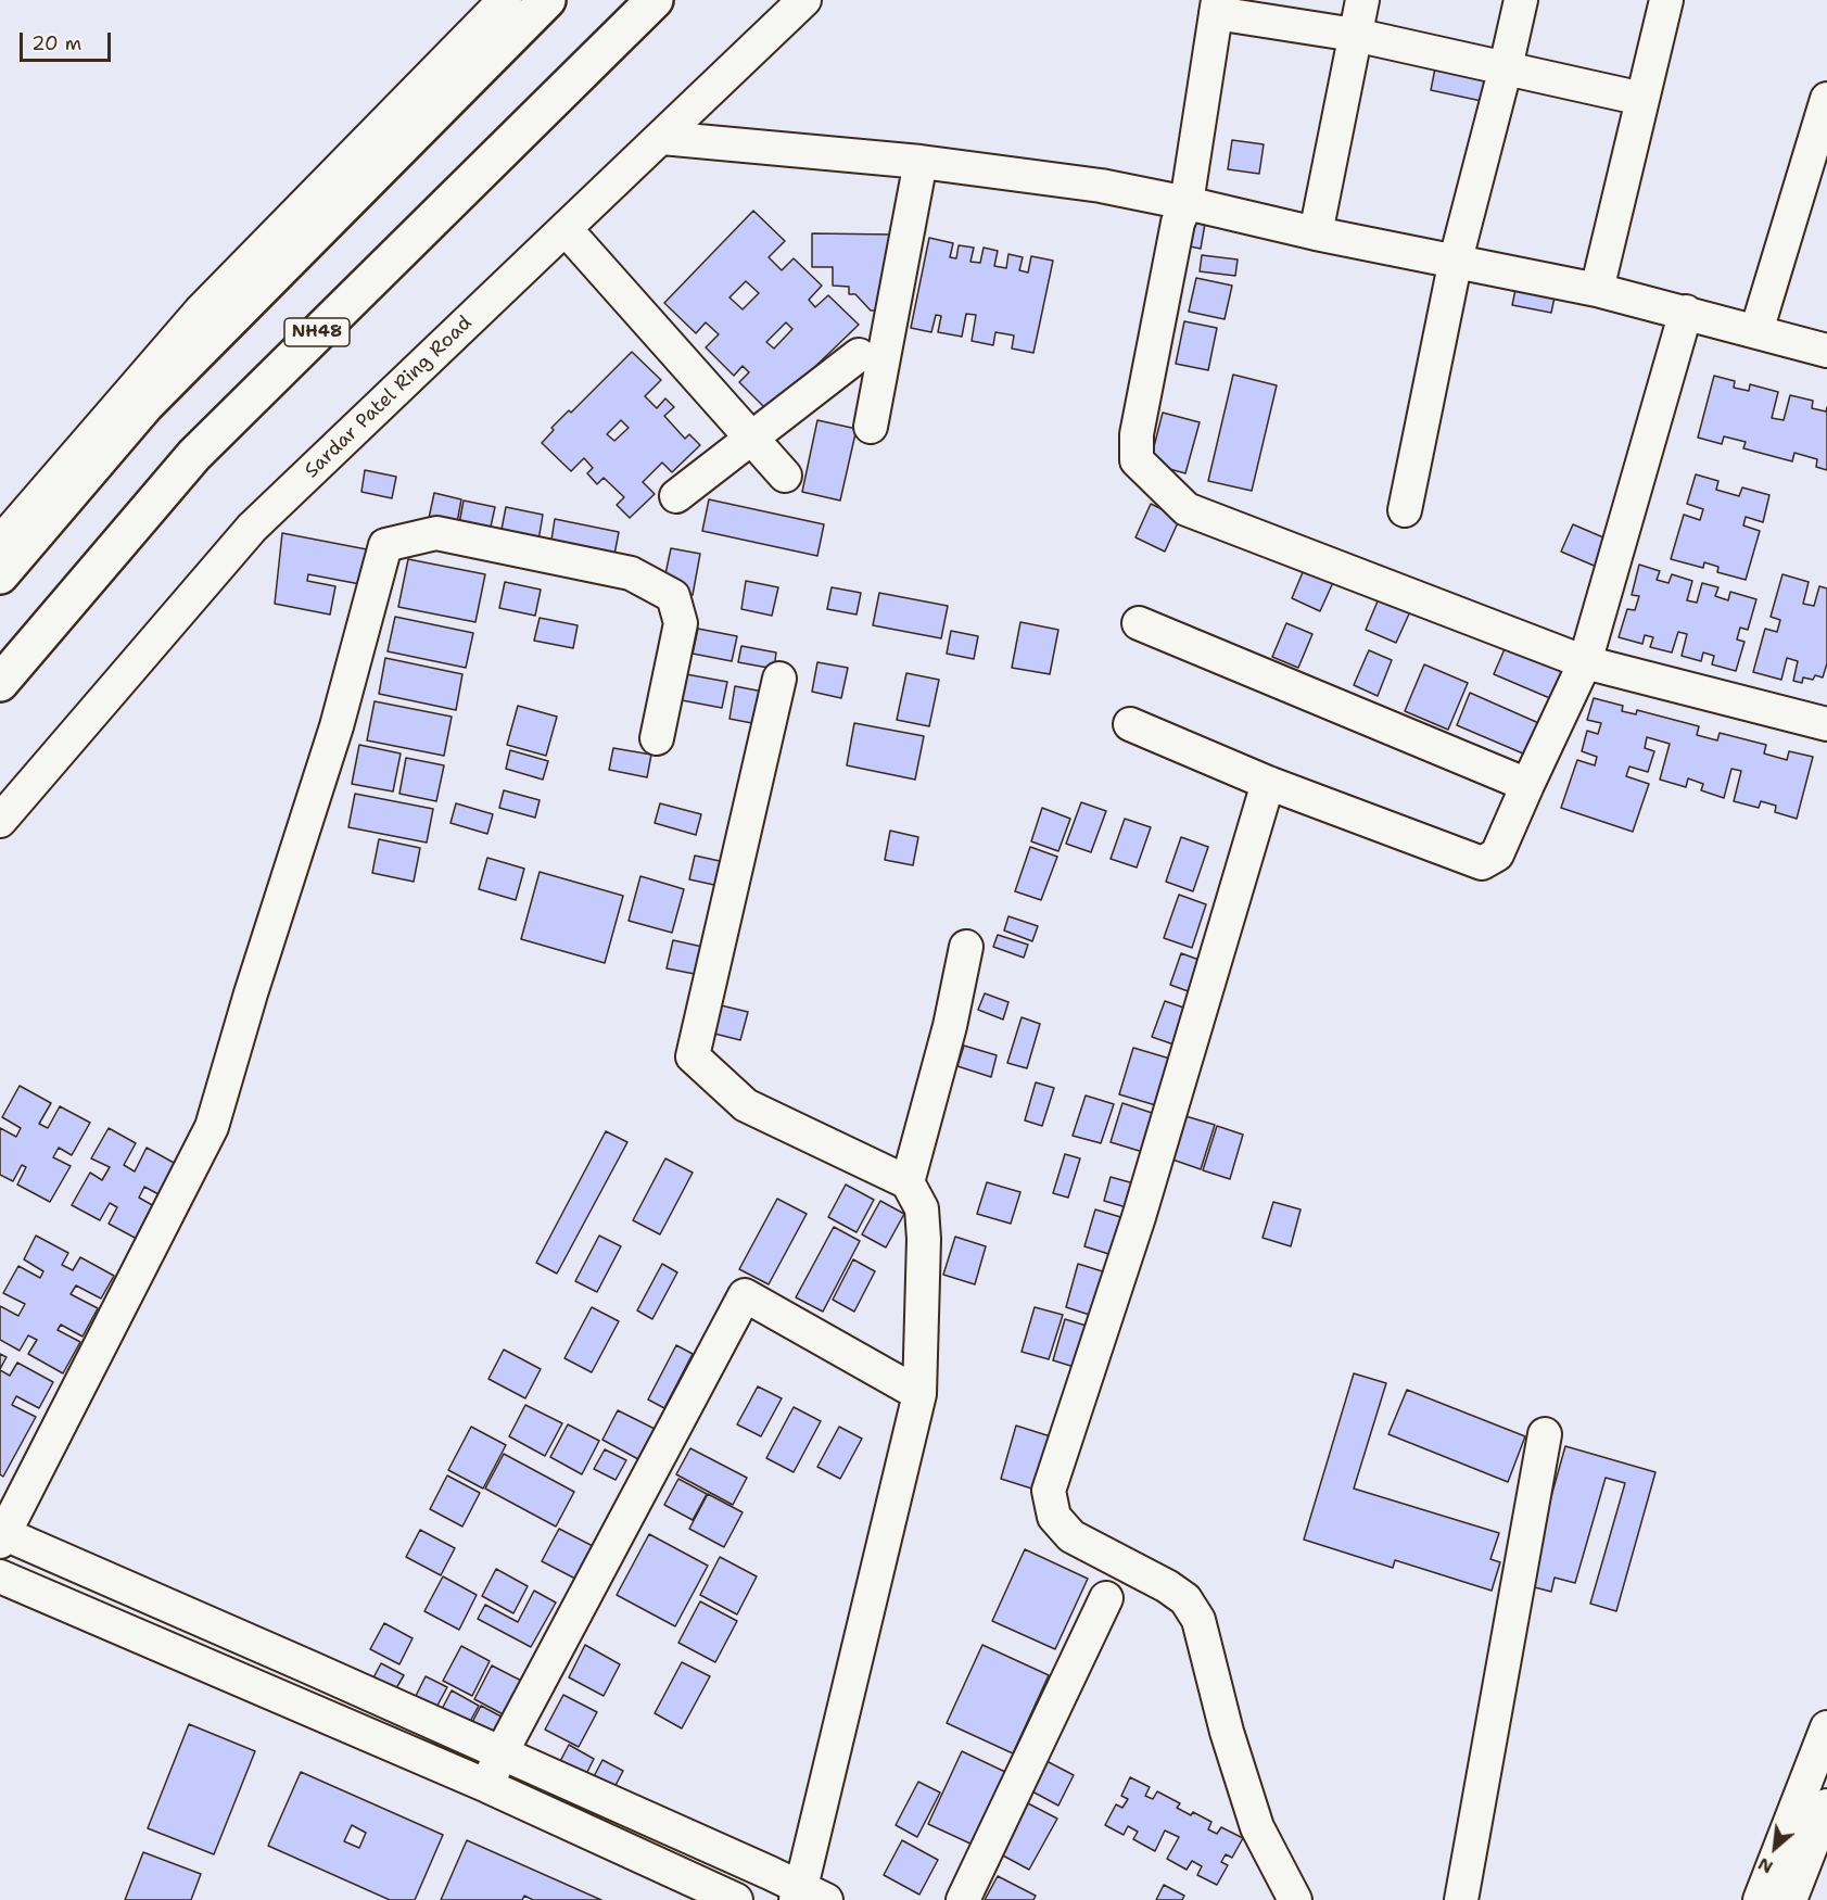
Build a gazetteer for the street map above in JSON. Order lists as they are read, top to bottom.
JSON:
{
  "streets": {
    "highway": ["NH48"],
    "street": ["Sardar Patel Ring Road"]
  },
  "scale_bar": "20 m",
  "north": "bottom left"
}
